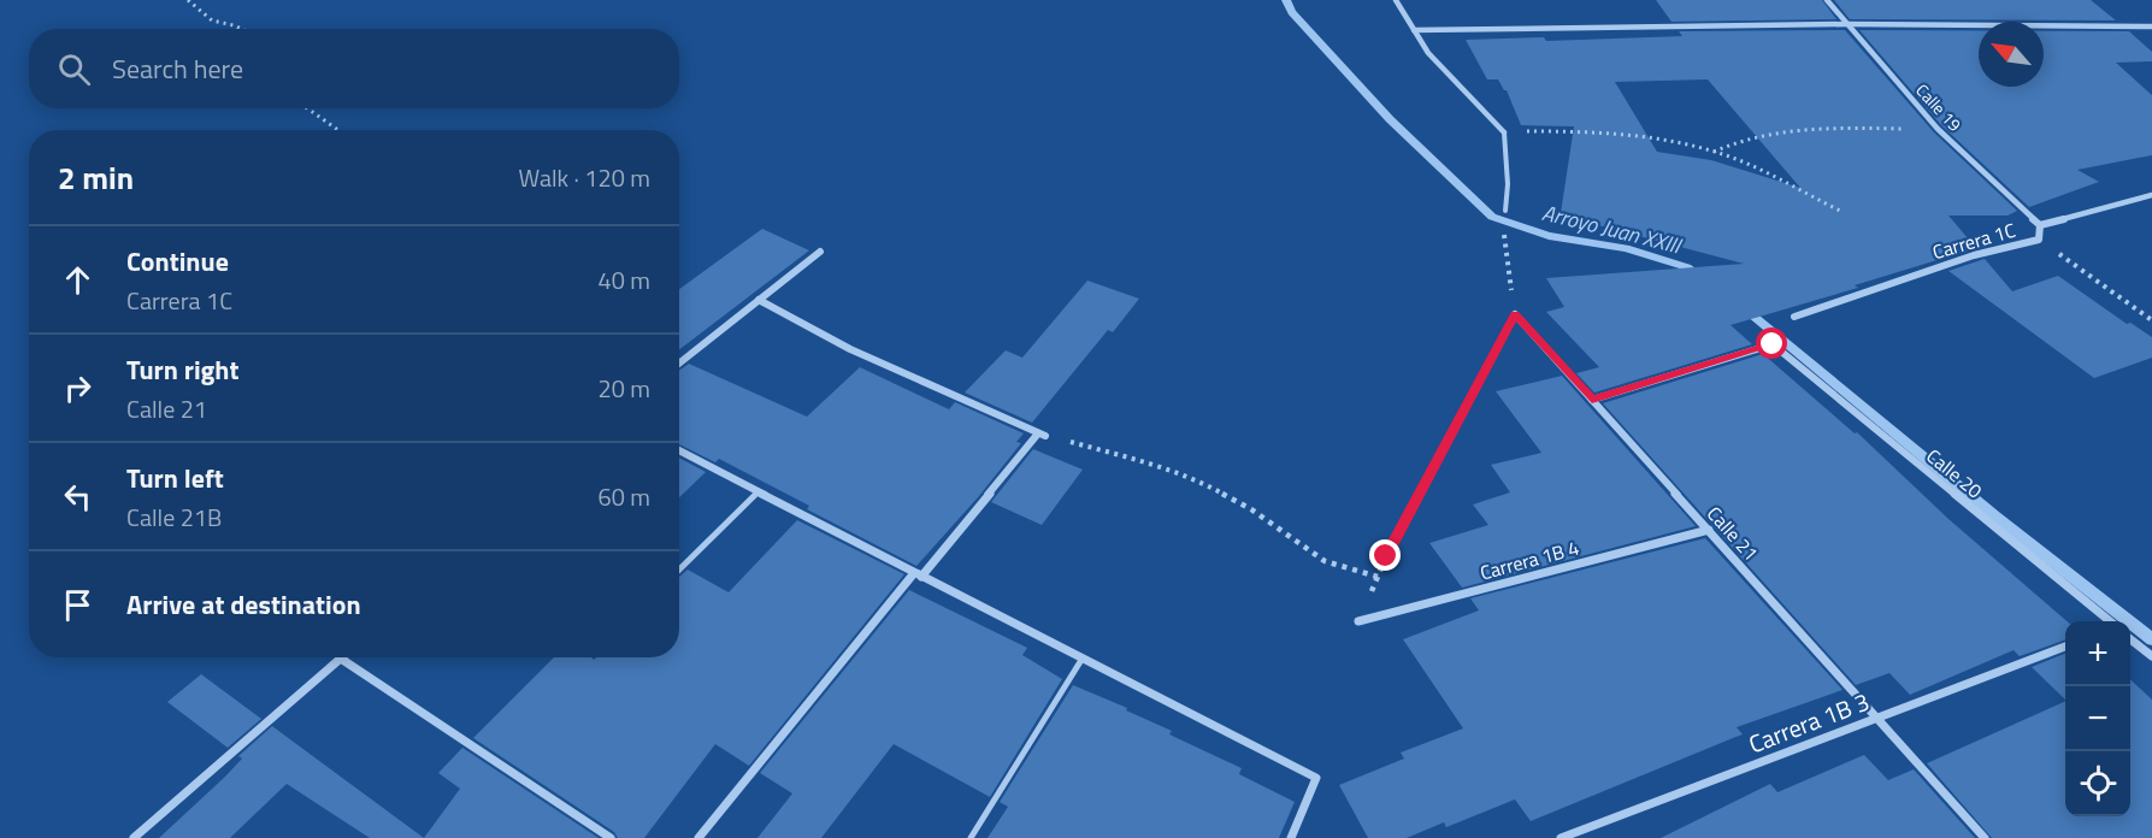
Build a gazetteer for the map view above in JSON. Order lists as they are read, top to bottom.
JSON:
{
  "streets": {
    "street": [
      "Calle 19",
      "Carrera 1C",
      "Calle 20",
      "Calle 21",
      "Carrera 1B 4",
      "Carrera 1B 3"
    ]
  },
  "crossings": [
    ["Calle 19", "Carrera 1C"],
    ["Calle 20", "Calle 21"],
    ["Calle 21", "Carrera 1B 4"],
    ["Calle 21", "Carrera 1B 3"]
  ],
  "water": ["Arroyo Juan XXIII"],
  "north": "top left",
  "page": {
    "search": "Search here",
    "heading": ["2 min", "Walk · 120 m"],
    "list": [
      ["Continue", "Carrera 1C", "40 m"],
      ["Turn right", "Calle 21", "20 m"],
      ["Turn left", "Calle 21B", "60 m"],
      "Arrive at destination"
    ],
    "map_buttons": ["+", "−"]
  }
}
